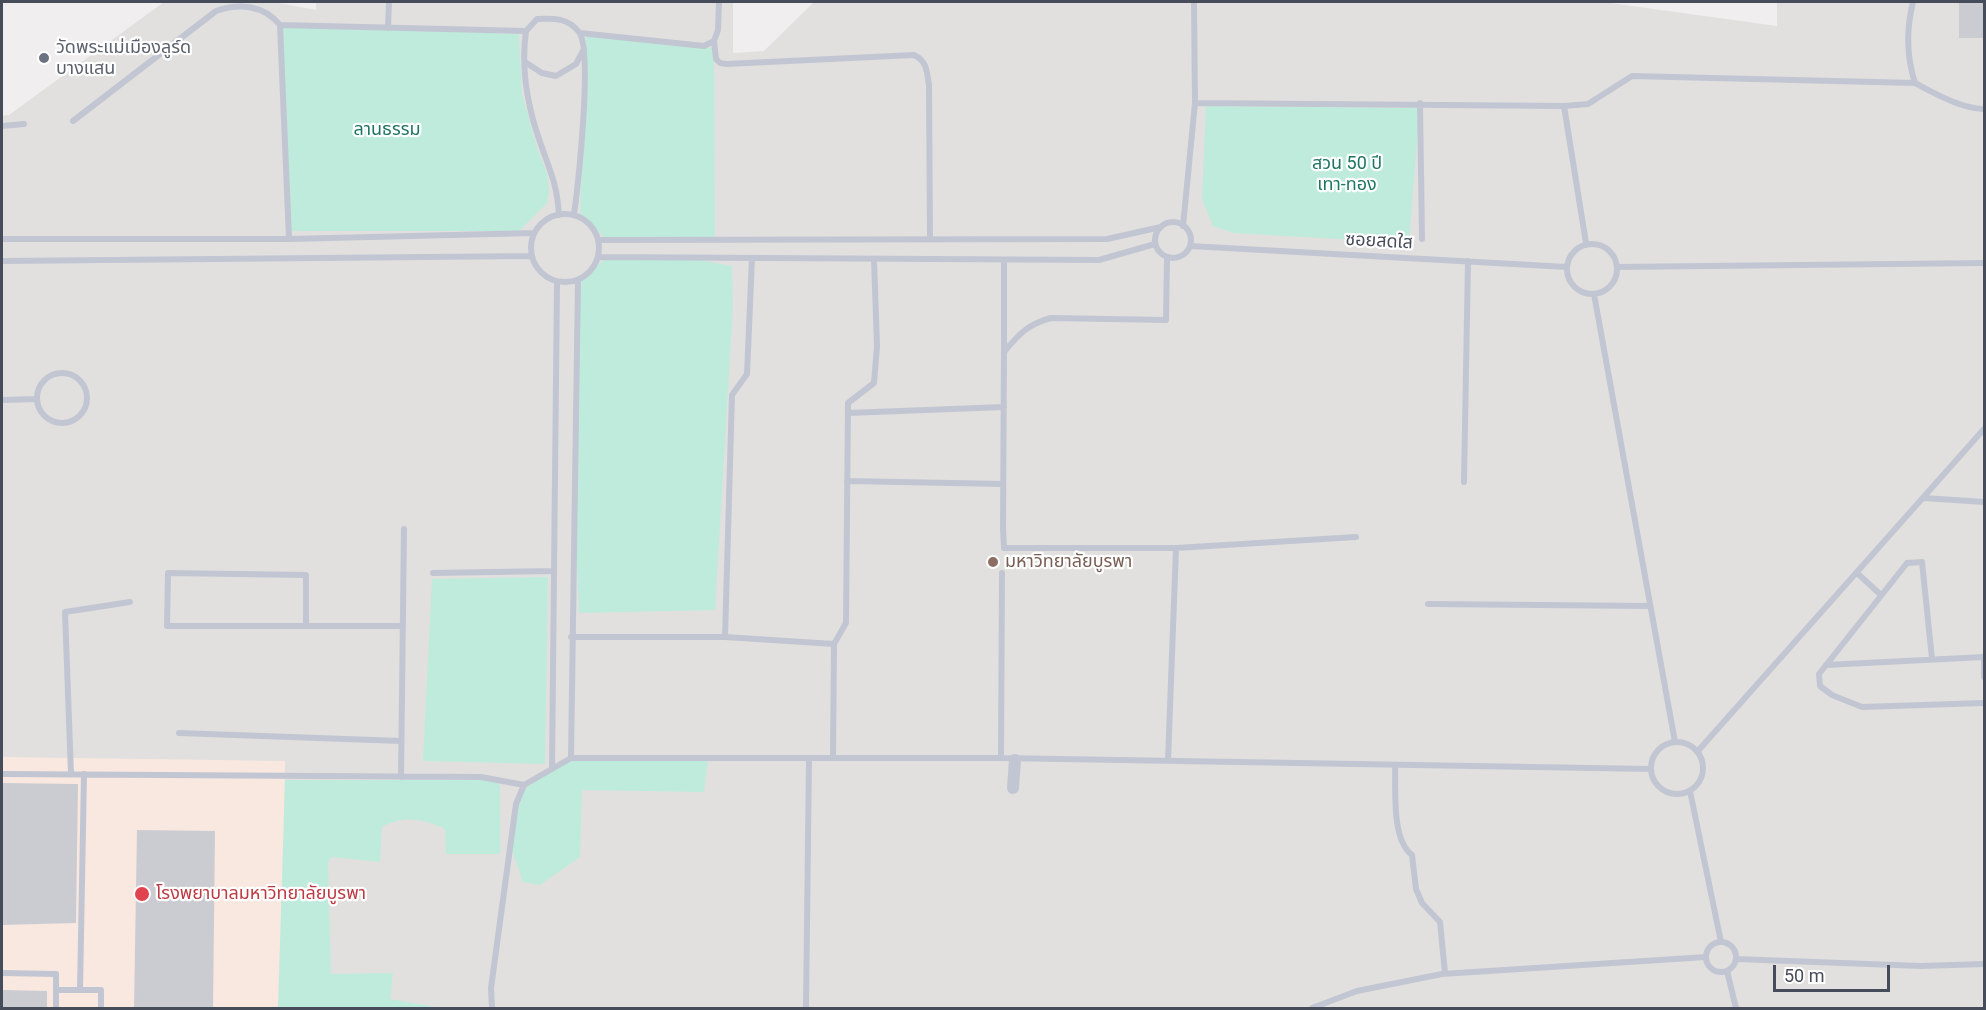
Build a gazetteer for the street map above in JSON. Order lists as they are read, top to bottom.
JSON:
{
  "streets": {
    "lane": ["ซอยสดใส"]
  },
  "parks": ["ลานธรรม", "สวน 50 ปี เทา-ทอง"],
  "places": ["วัดพระแม่เมืองลูร์ด บางแสน", "มหาวิทยาลัยบูรพา", "โรงพยาบาลมหาวิทยาลัยบูรพา"],
  "scale_bar": "50 m"
}
